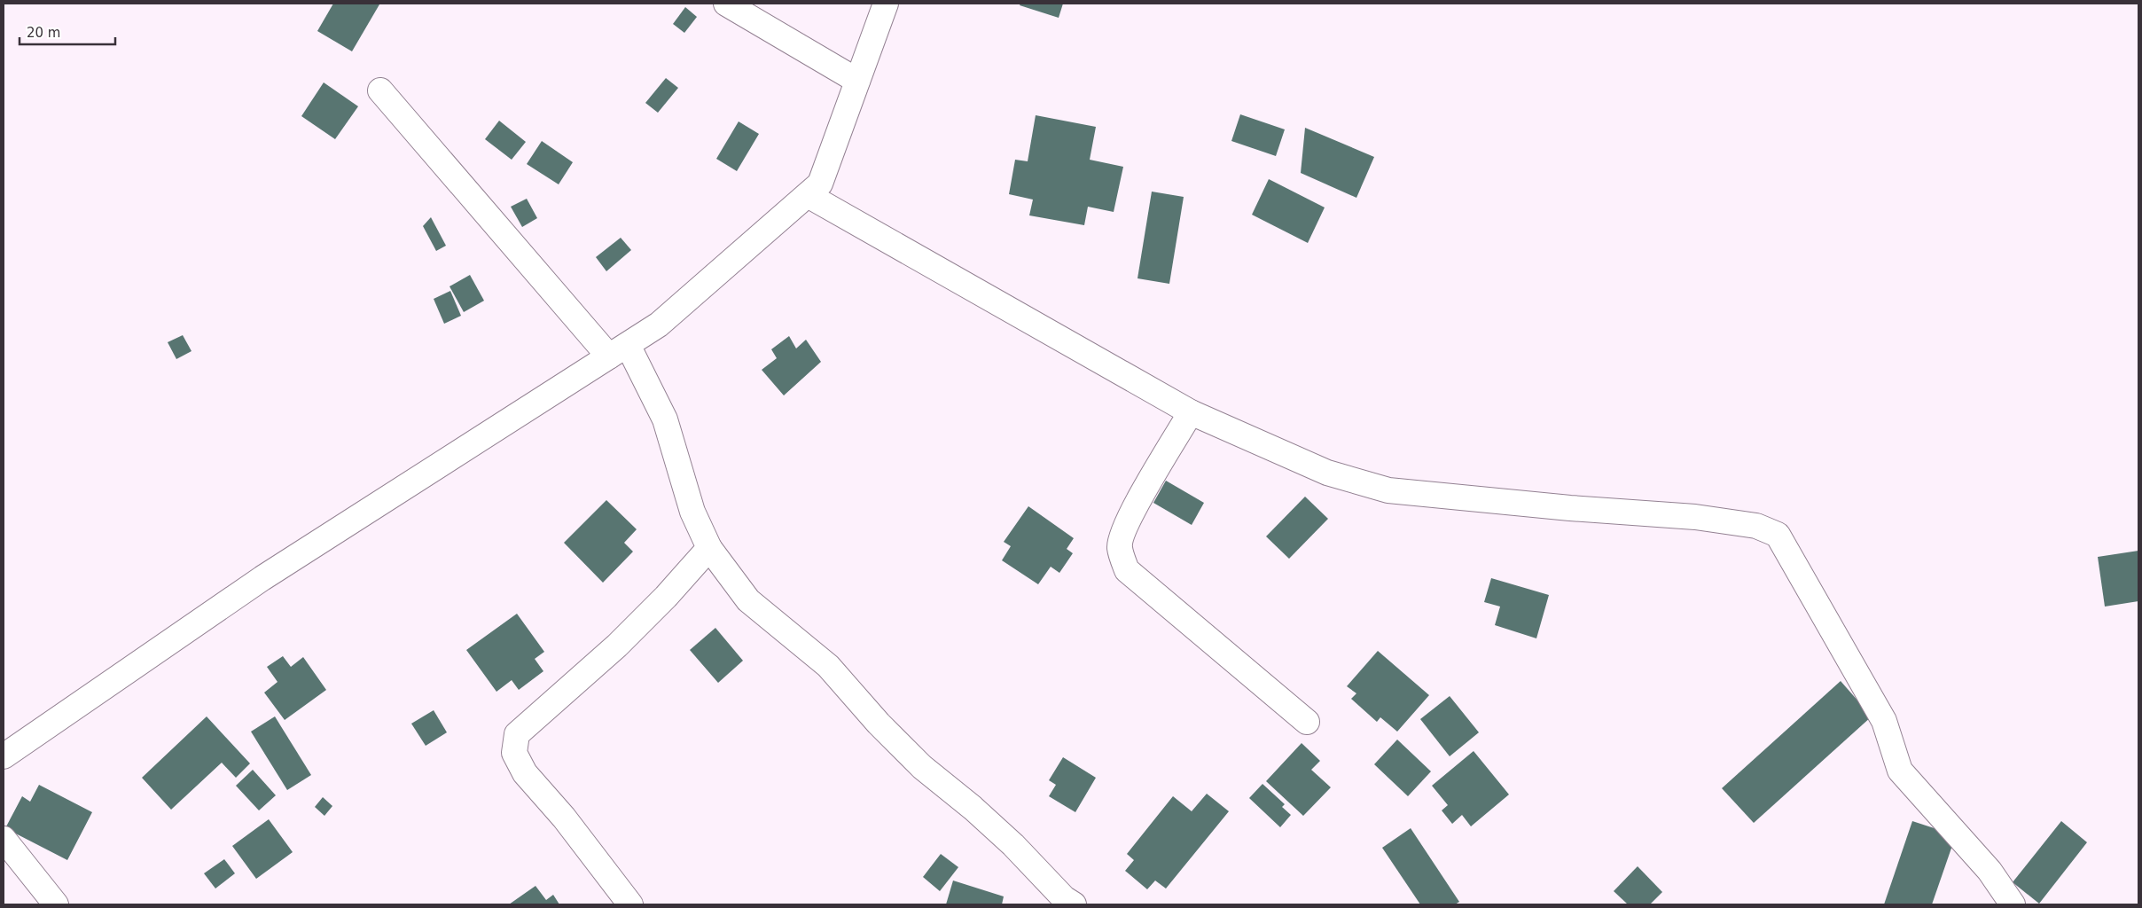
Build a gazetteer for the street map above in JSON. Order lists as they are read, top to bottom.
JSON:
{
  "scale_bar": "20 m"
}
